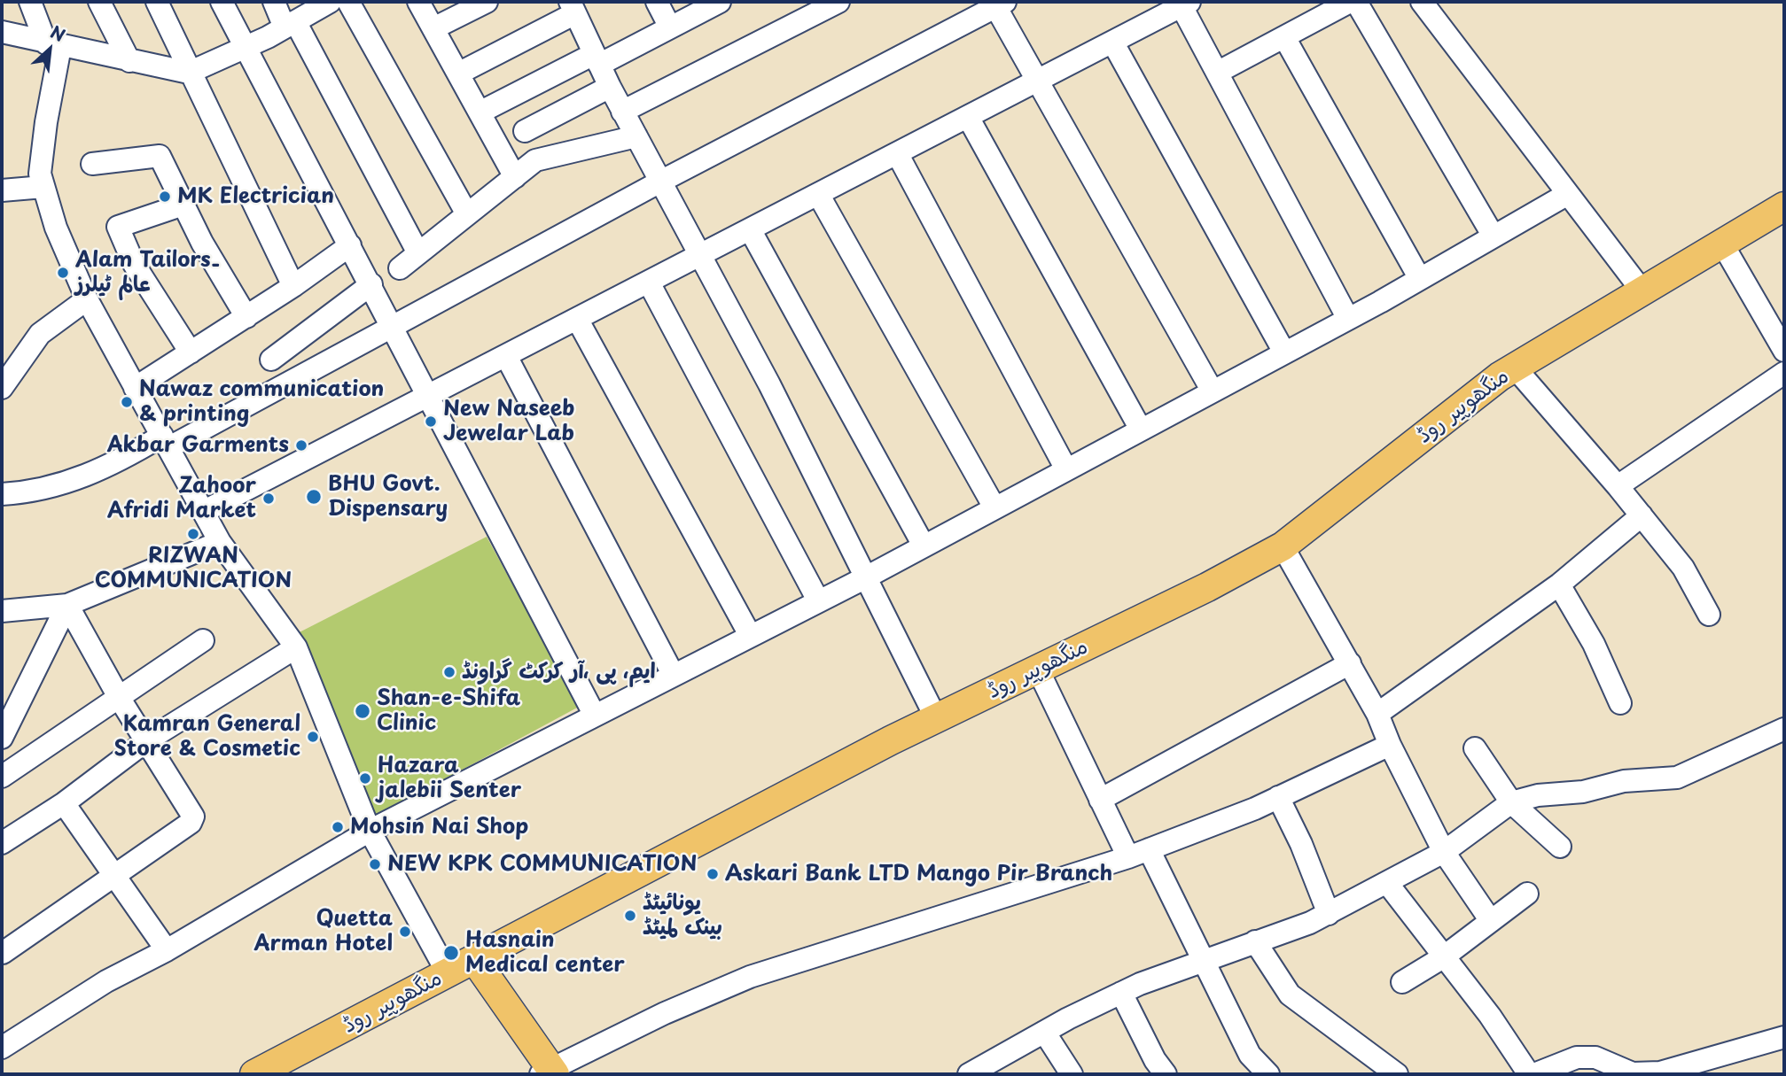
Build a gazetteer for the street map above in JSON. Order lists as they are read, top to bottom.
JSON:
{
  "streets": {
    "main road": ["منگھوپیر روڈ"]
  },
  "places": [
    "MK Electrician",
    "Alam Tailors۔ عالم ٹیلرز",
    "Nawaz communication & printing",
    "New Naseeb Jewelar Lab",
    "Akbar Garments",
    "BHU Govt. Dispensary",
    "Zahoor Afridi Market",
    "RIZWAN COMMUNICATION",
    "ایم، پی ،آر کرکٹ گراونڈ",
    "Shan-e-Shifa Clinic",
    "Kamran General Store & Cosmetic",
    "Hazara jalebii Senter",
    "Mohsin Nai Shop",
    "NEW KPK COMMUNICATION",
    "Askari Bank LTD Mango Pir Branch",
    "یونائیٹڈ بینک لمیٹڈ",
    "Quetta Arman Hotel",
    "Hasnain Medical center"
  ],
  "north": "top right"
}
